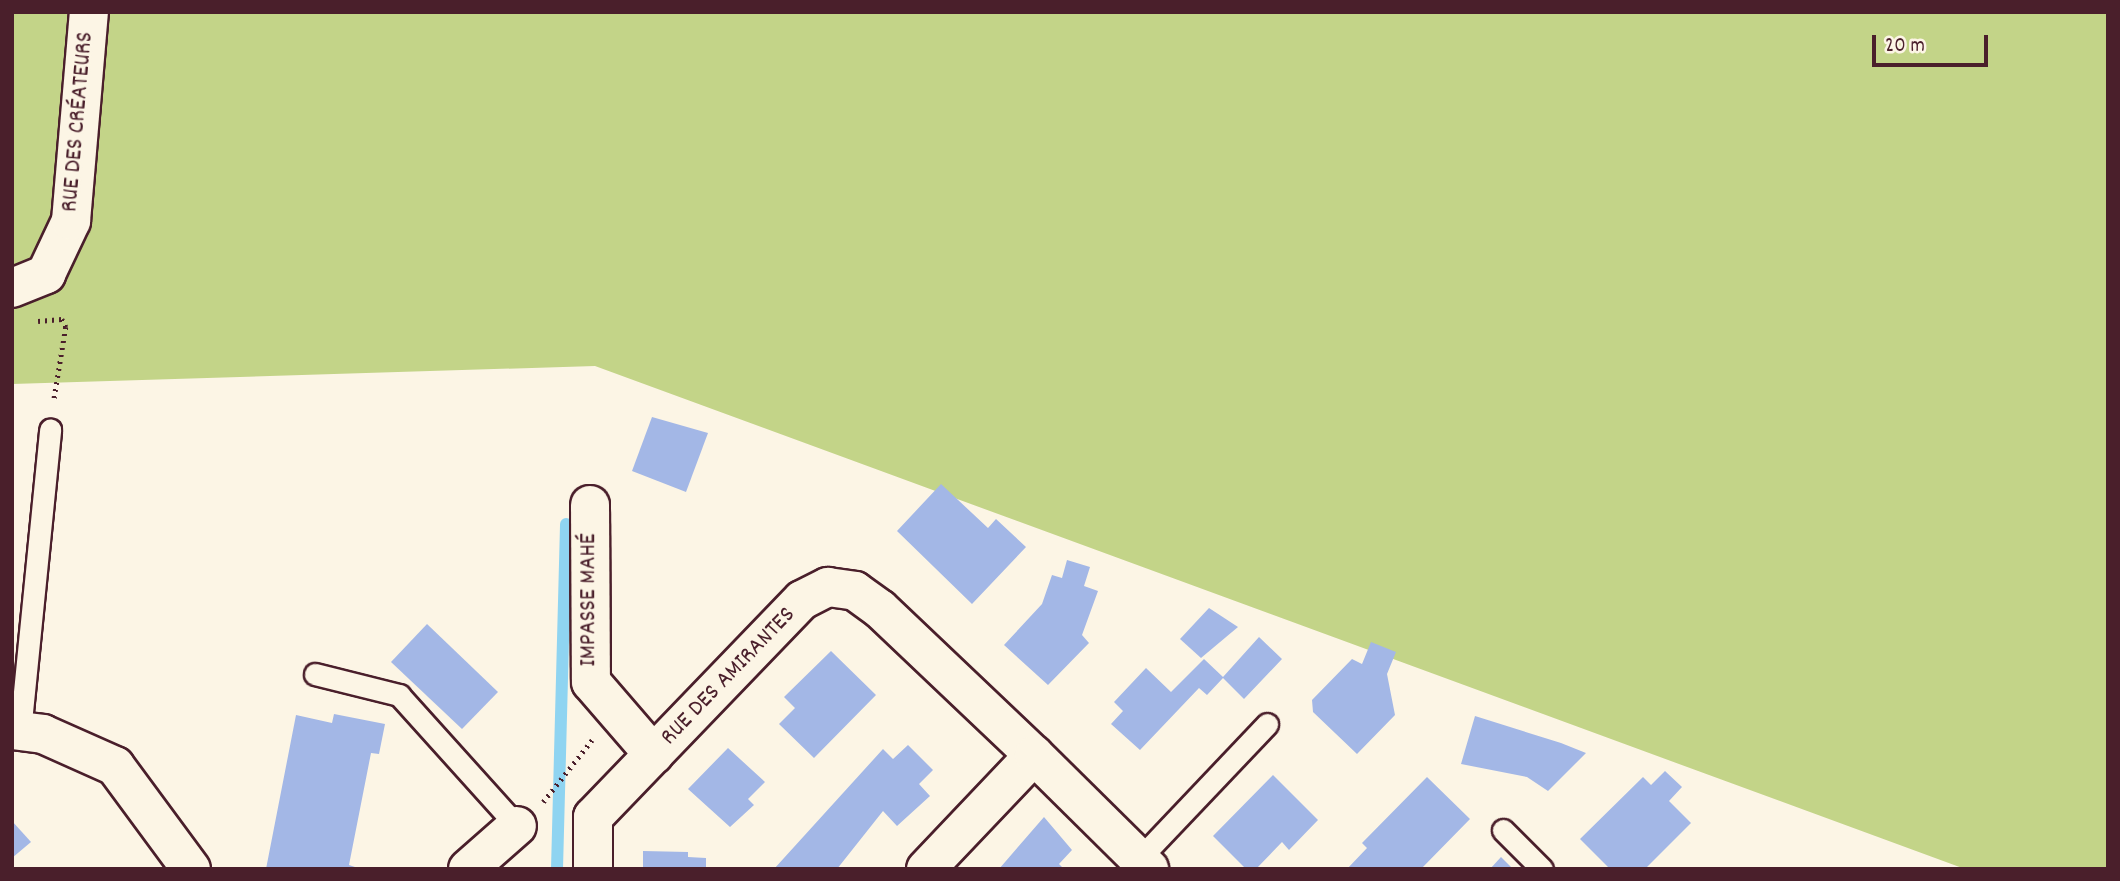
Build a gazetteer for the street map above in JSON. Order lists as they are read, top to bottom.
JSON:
{
  "streets": {
    "street": ["RUE DES CRÉATEURS", "IMPASSE MAHÉ", "RUE DES AMIRANTES"]
  },
  "crossings": [
    ["IMPASSE MAHÉ", "RUE DES AMIRANTES"]
  ],
  "scale_bar": "20 m"
}
